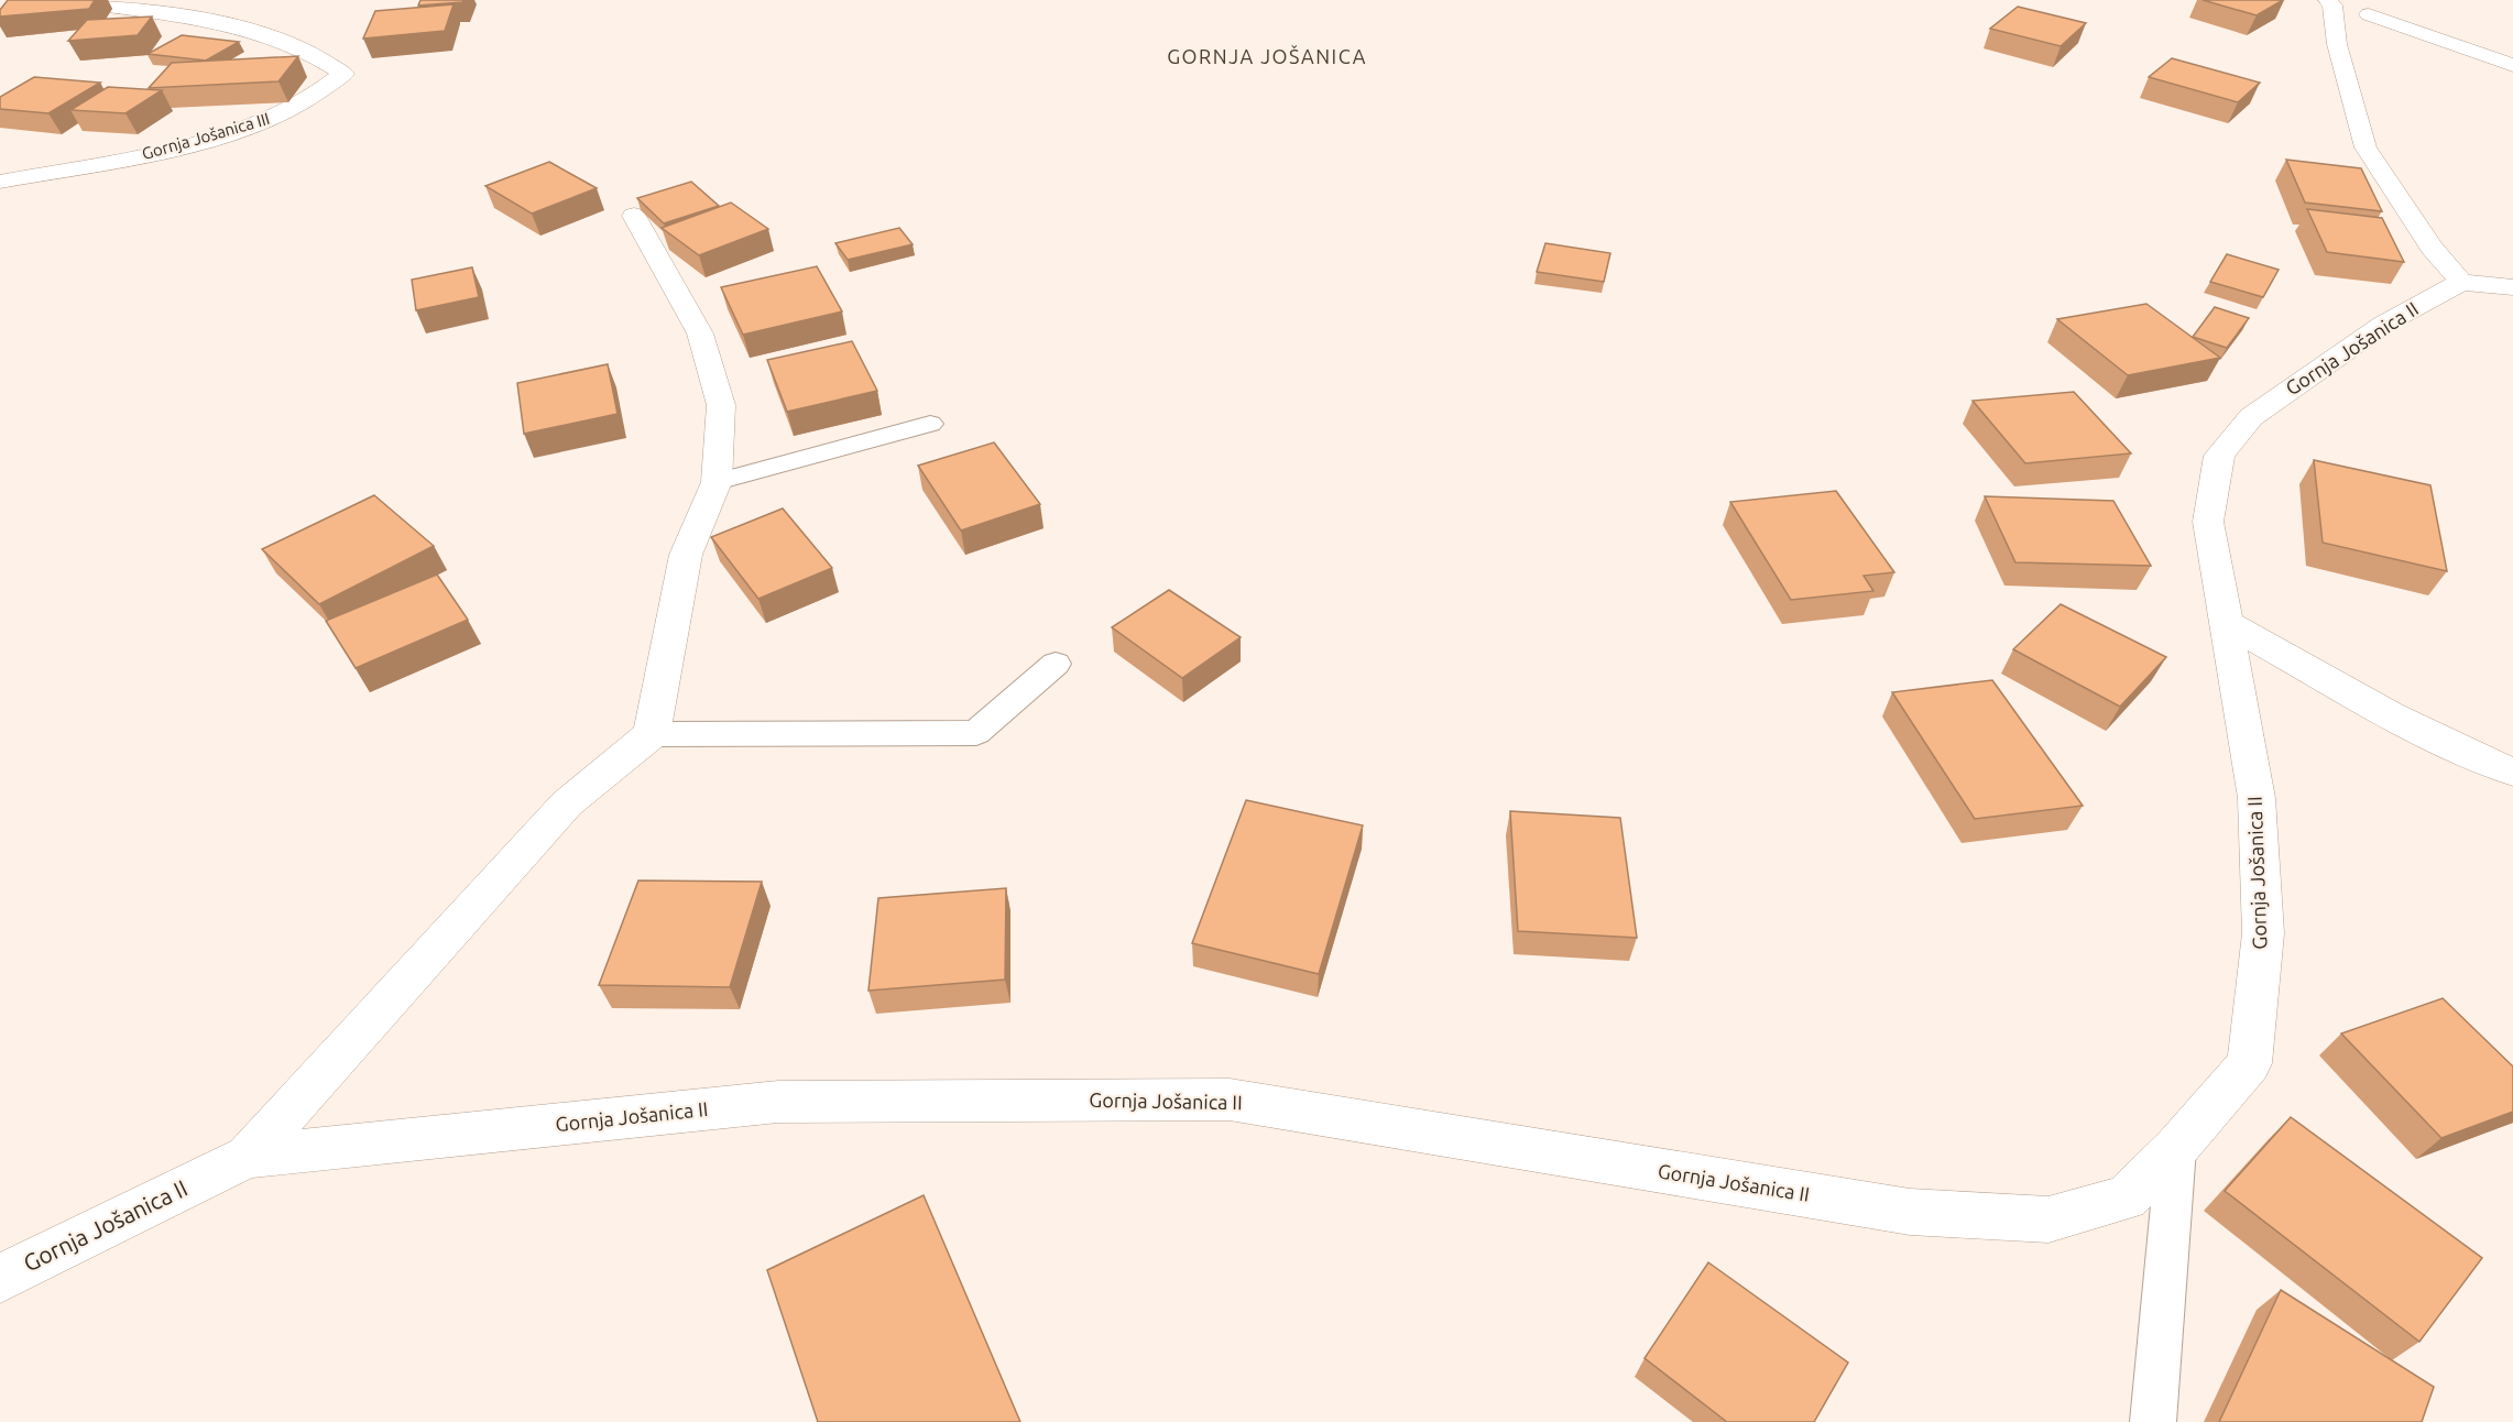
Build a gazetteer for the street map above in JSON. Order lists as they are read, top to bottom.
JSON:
{
  "streets": {
    "street": ["Gornja Jošanica III", "Gornja Jošanica II"]
  },
  "districts": ["GORNJA JOŠANICA"]
}
